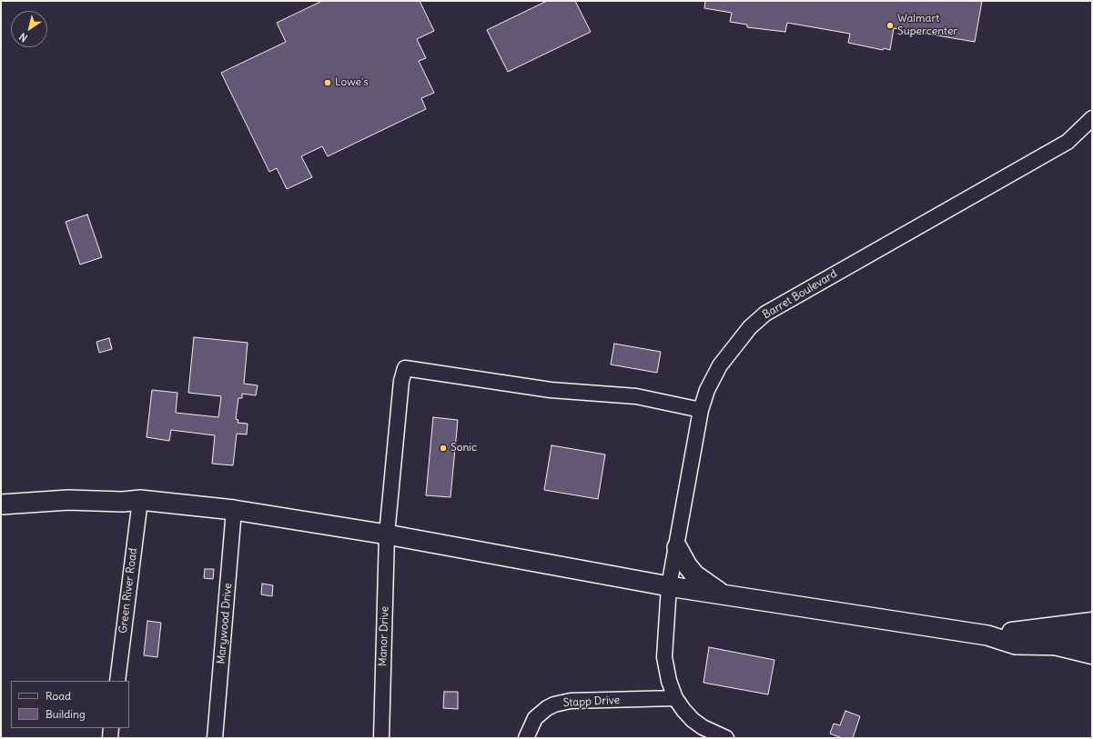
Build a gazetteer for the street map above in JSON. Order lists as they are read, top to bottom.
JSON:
{
  "streets": {
    "street": [
      "Barret Boulevard",
      "Green River Road",
      "Marywood Drive",
      "Manor Drive",
      "Stapp Drive"
    ]
  },
  "crossings": [
    ["Barret Boulevard", "Manor Drive"],
    ["Barret Boulevard", "Stapp Drive"]
  ],
  "places": ["Walmart Supercenter", "Lowe's", "Sonic"],
  "legend": ["Road", "Building"],
  "north": "bottom left"
}
